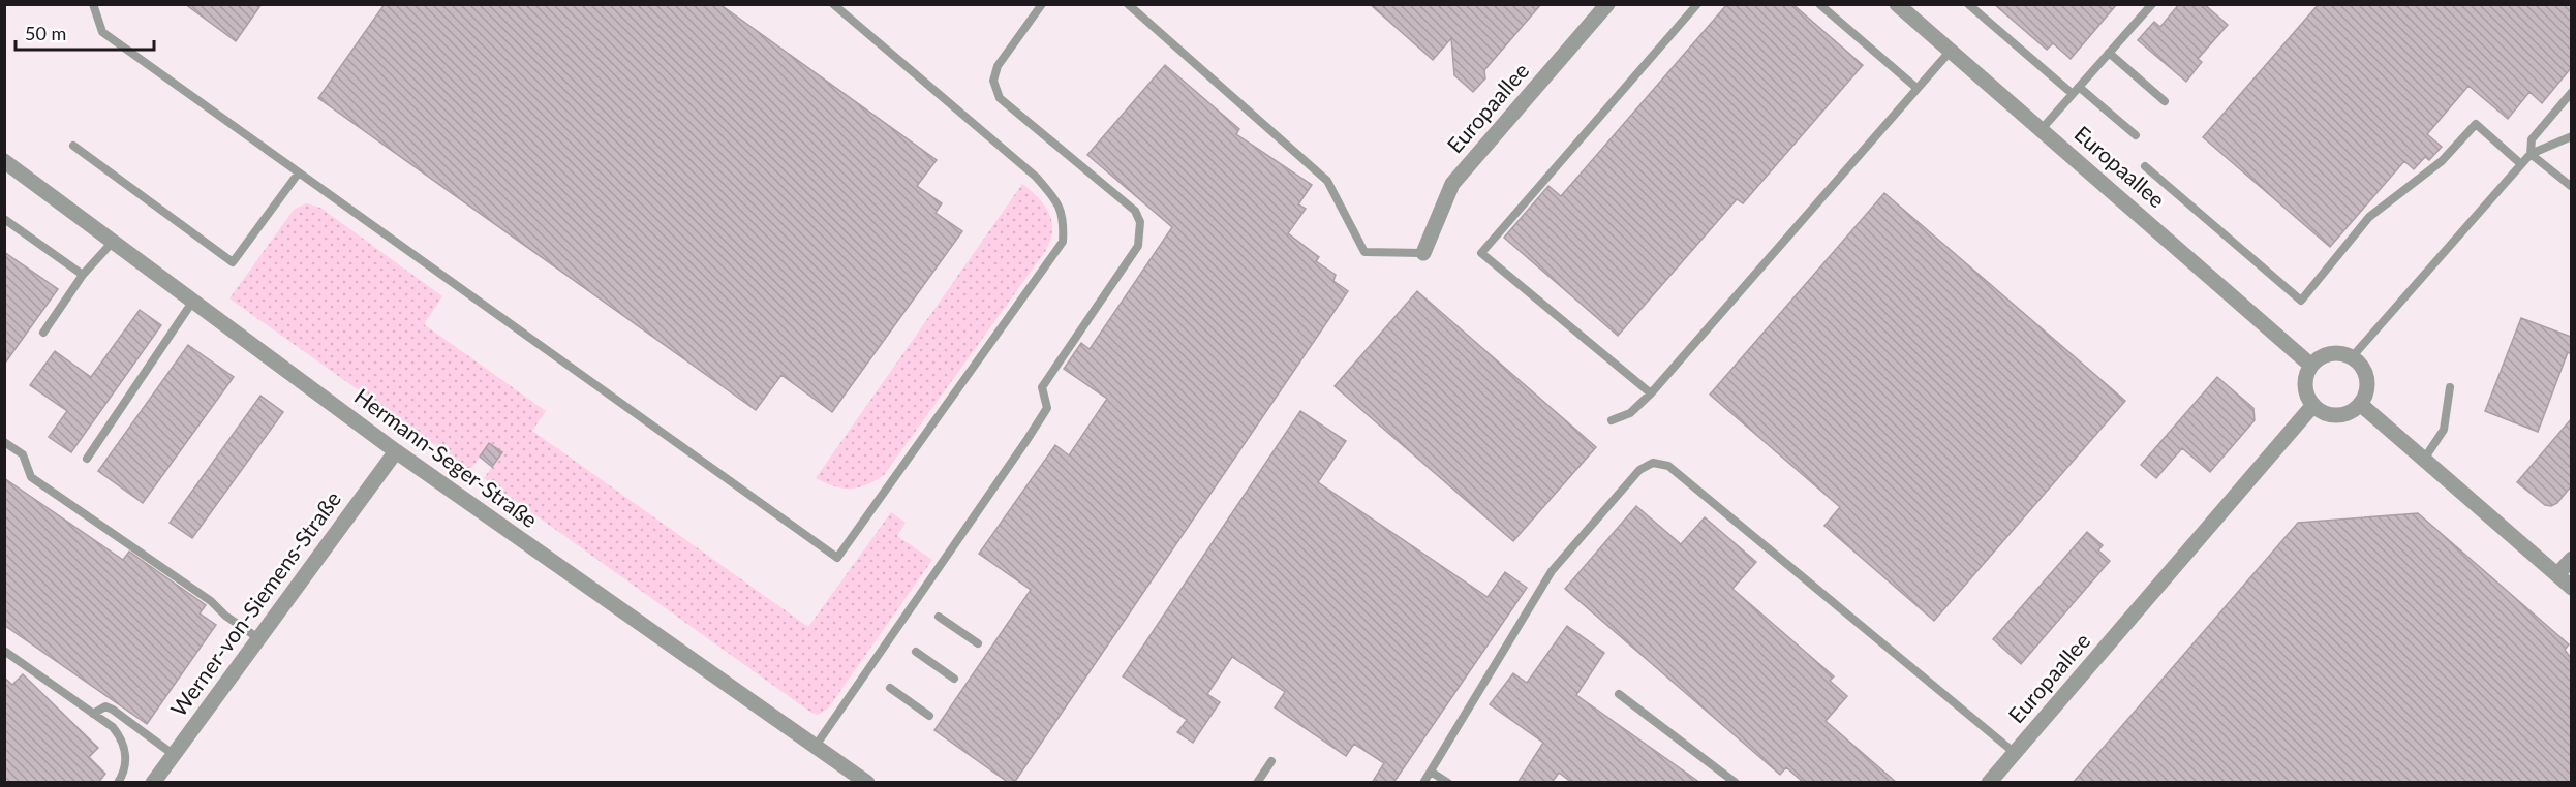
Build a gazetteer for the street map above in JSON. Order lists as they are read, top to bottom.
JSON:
{
  "streets": {
    "street": ["Europaallee", "Hermann-Seger-Straße", "Werner-von-Siemens-Straße"]
  },
  "crossings": [
    ["Hermann-Seger-Straße", "Werner-von-Siemens-Straße"]
  ],
  "scale_bar": "50 m"
}
